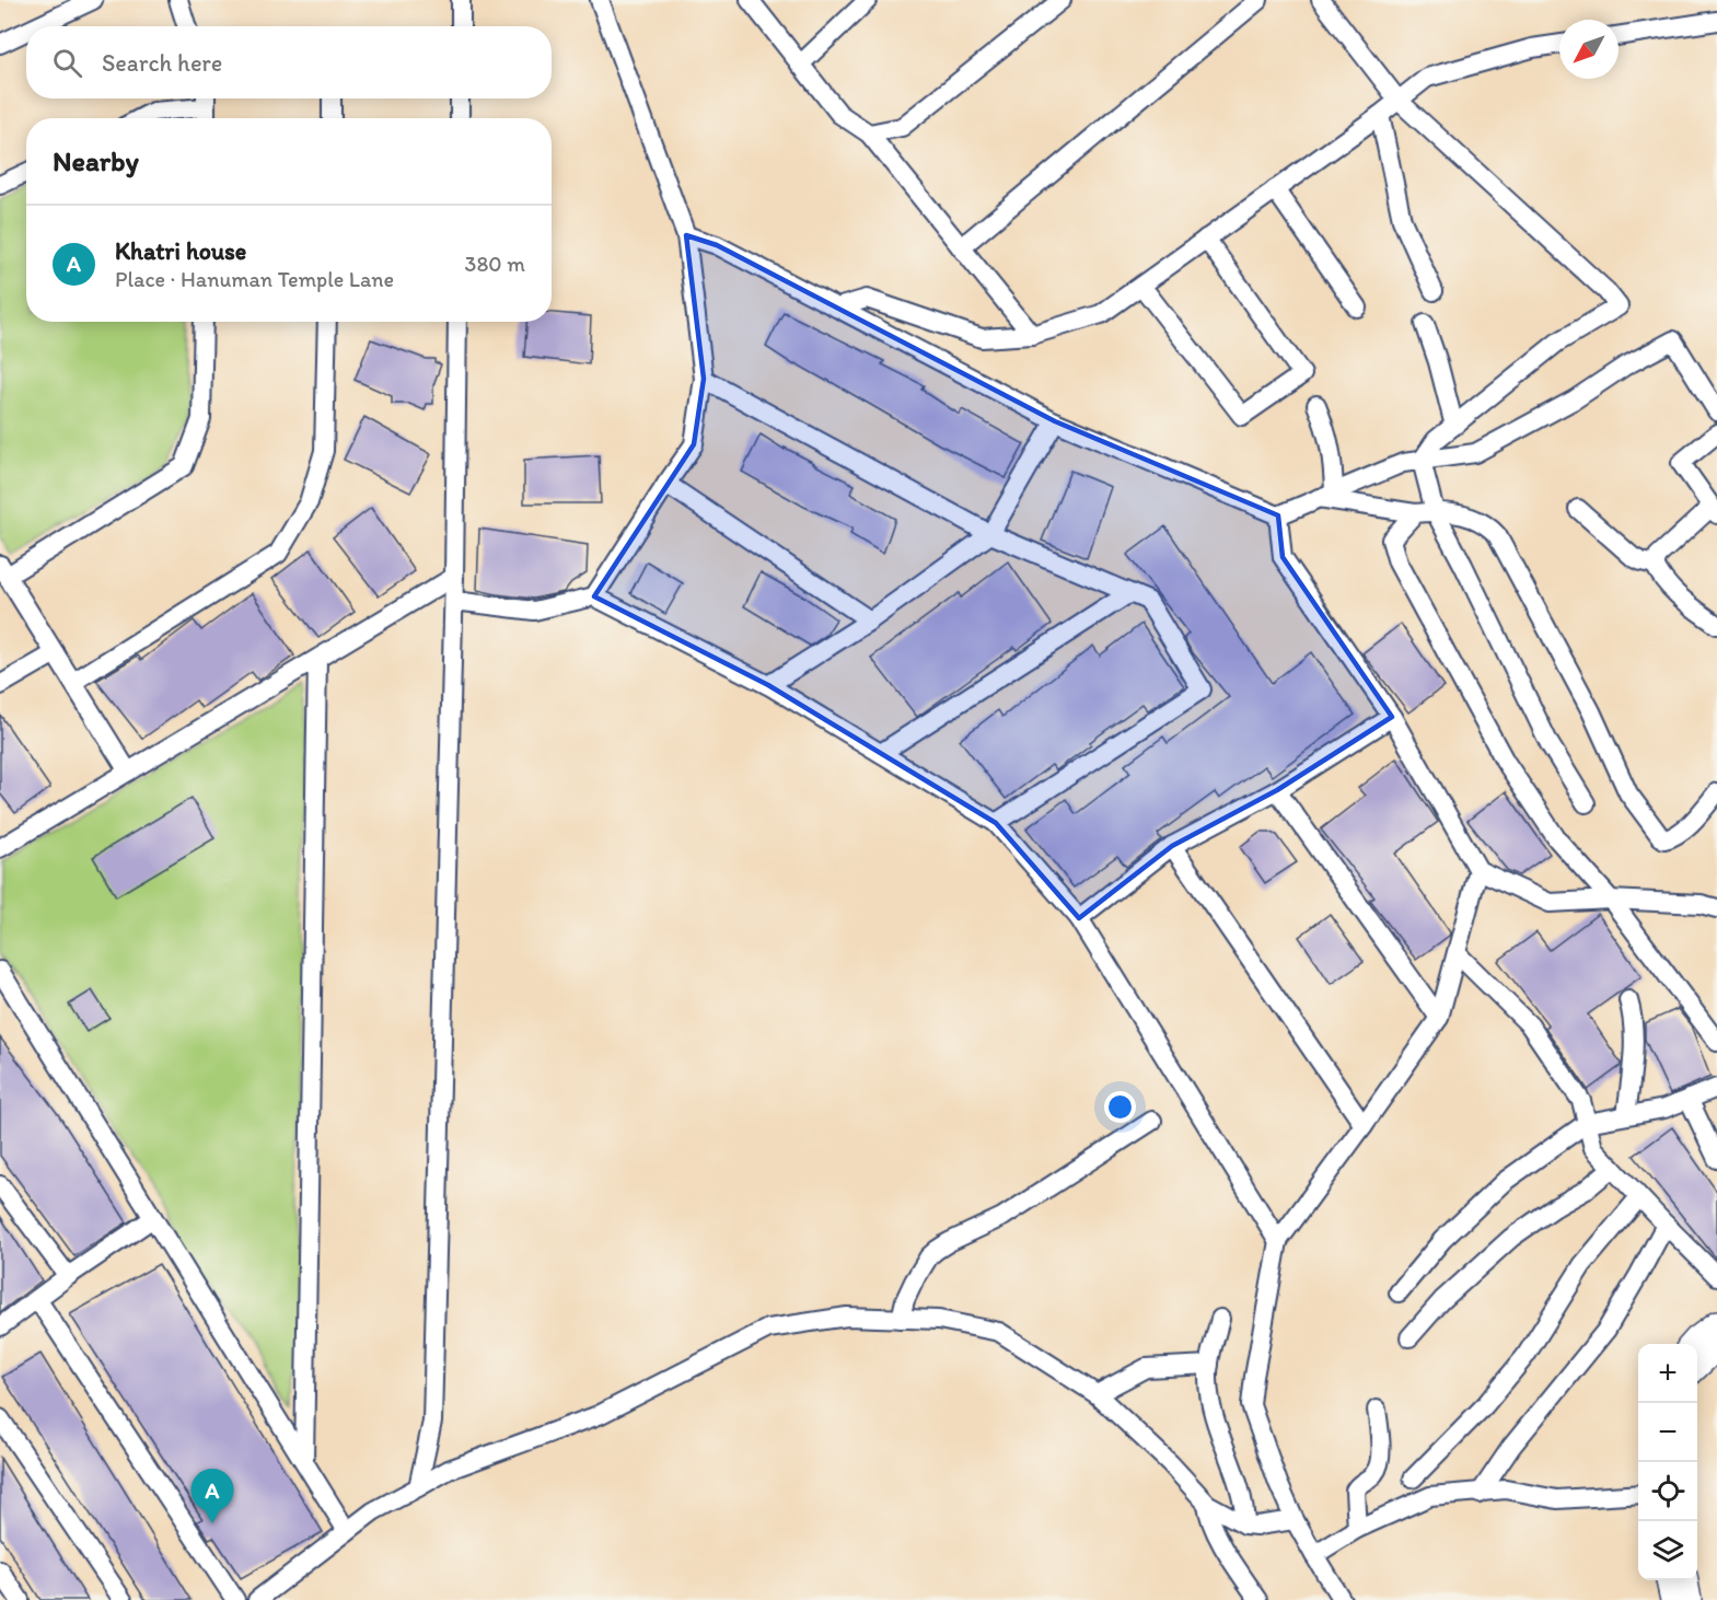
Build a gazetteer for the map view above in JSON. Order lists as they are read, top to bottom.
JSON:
{
  "north": "bottom left",
  "page": {
    "search": "Search here",
    "heading": "Nearby",
    "list": [
      {
        "mark": "A",
        "name": "Khatri house",
        "note": "Place · Hanuman Temple Lane",
        "value": "380 m"
      }
    ],
    "map_buttons": ["+", "−"],
    "pins": "A"
  }
}
